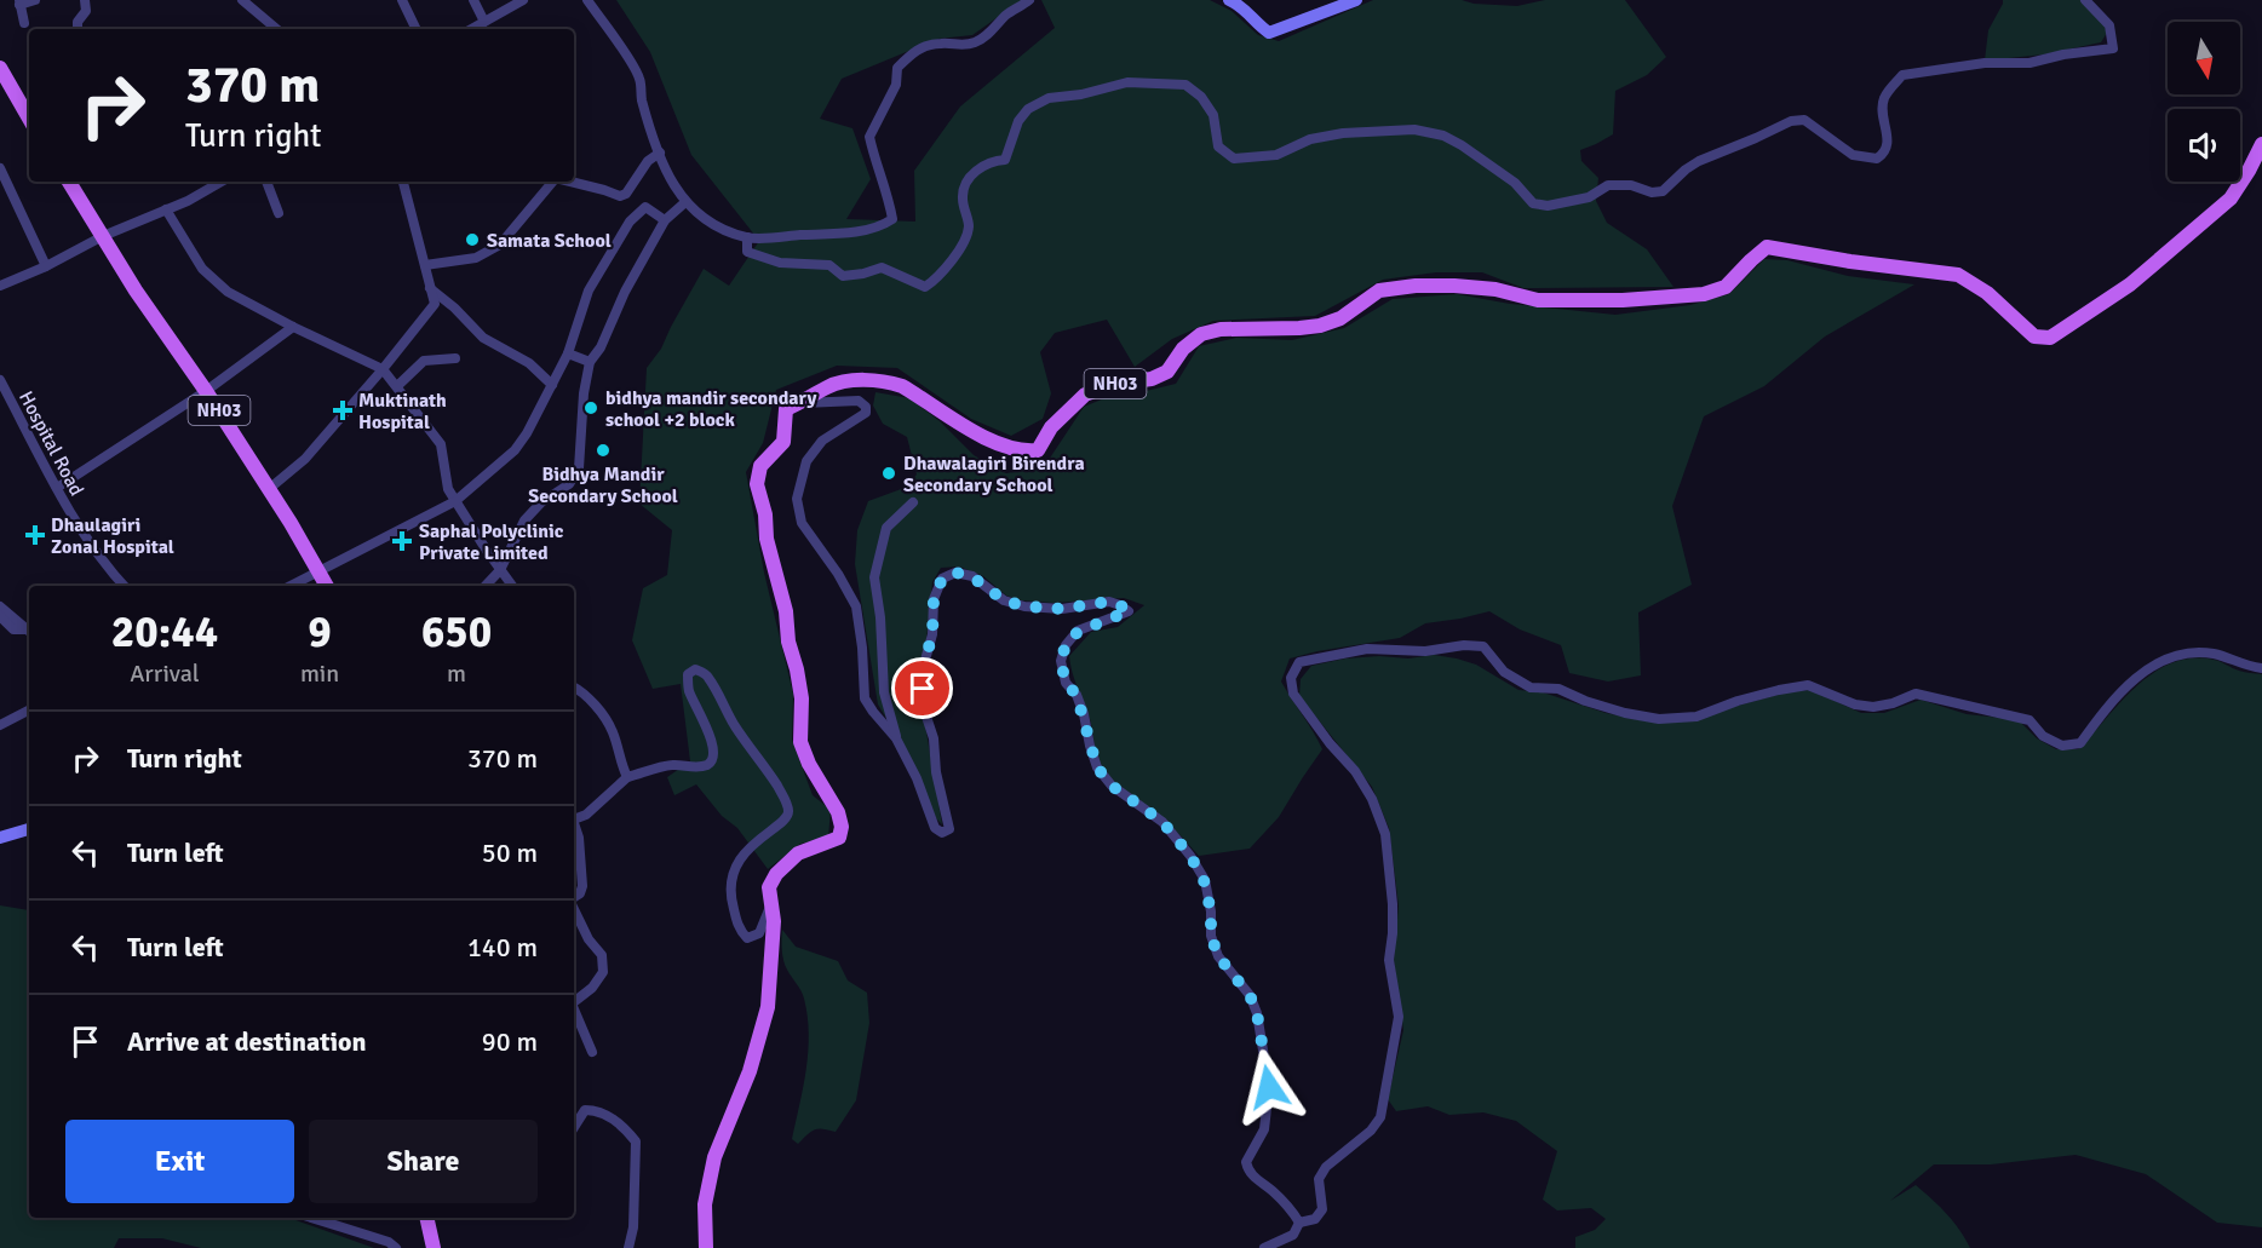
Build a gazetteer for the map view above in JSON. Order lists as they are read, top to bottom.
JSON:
{
  "streets": {
    "main road": ["NH03"],
    "street": ["Hospital Road"]
  },
  "places": {
    "other": [
      "Samata School",
      "bidhya mandir secondary school +2 block",
      "Bidhya Mandir Secondary School",
      "Dhawalagiri Birendra Secondary School"
    ],
    "health": ["Muktinath Hospital", "Dhaulagiri Zonal Hospital", "Saphal Polyclinic Private Limited"]
  },
  "north": "bottom",
  "page": {
    "turn": ["370 m", "Turn right"],
    "eta": [
      "20:44",
      "Arrival",
      "9",
      "min",
      "650",
      "m"
    ],
    "list": [
      {
        "name": "Turn right",
        "value": "370 m"
      },
      {
        "name": "Turn left",
        "value": "50 m"
      },
      {
        "name": "Turn left",
        "value": "140 m"
      },
      {
        "name": "Arrive at destination",
        "value": "90 m"
      }
    ],
    "buttons": ["Exit", "Share"]
  }
}
